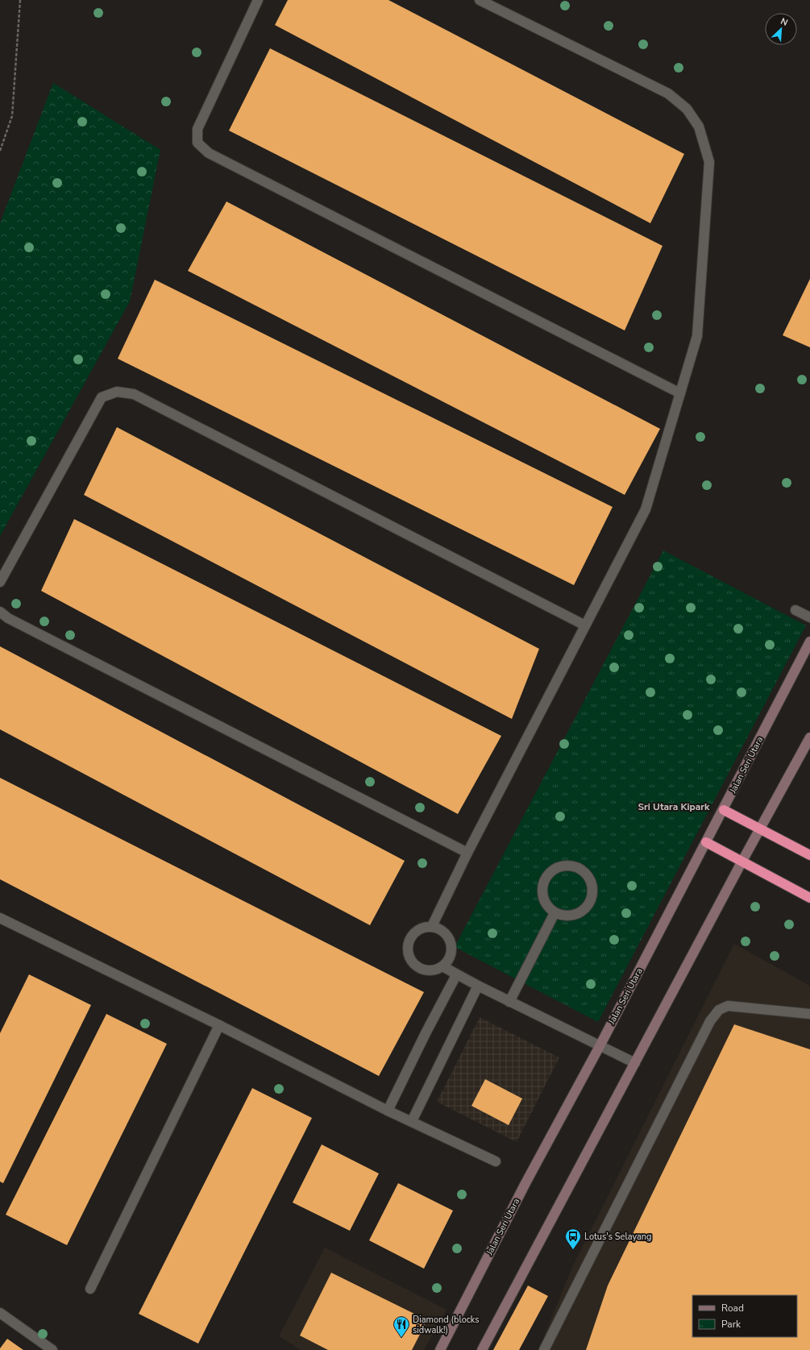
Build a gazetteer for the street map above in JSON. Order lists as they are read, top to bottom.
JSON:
{
  "streets": {
    "street": ["Jalan Seri Utara"]
  },
  "districts": ["Sri Utara Kipark"],
  "places": {
    "bus stop": ["Lotus's Selayang"],
    "restaurant": ["Diamond (blocks sidwalk!)"]
  },
  "legend": ["Road", "Park"],
  "north": "top right"
}
